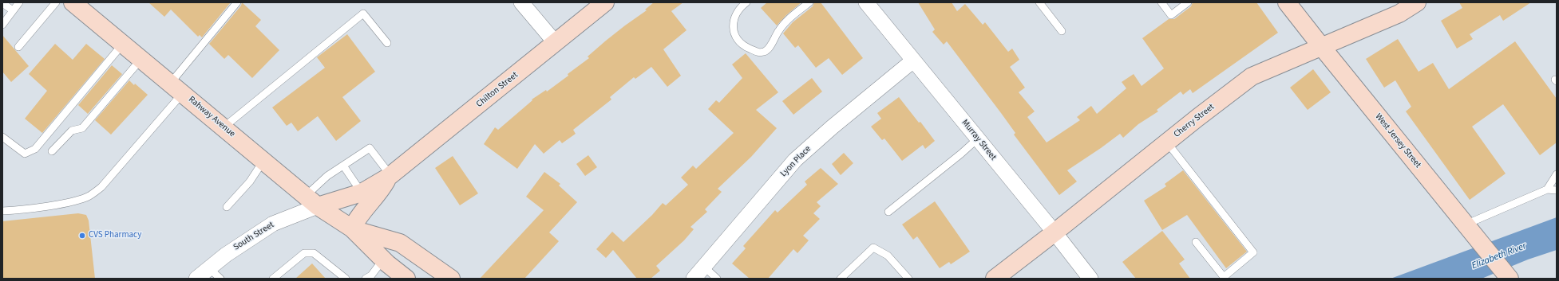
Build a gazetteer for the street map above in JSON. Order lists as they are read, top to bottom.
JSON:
{
  "streets": {
    "main road": [
      "Chilton Street",
      "Rahway Avenue",
      "Cherry Street",
      "West Jersey Street"
    ],
    "street": ["Murray Street", "Lyon Place", "South Street"]
  },
  "crossings": [
    ["Chilton Street", "Rahway Avenue"],
    ["Chilton Street", "South Street"],
    ["Rahway Avenue", "South Street"],
    ["Cherry Street", "Murray Street"],
    ["Cherry Street", "West Jersey Street"],
    ["Murray Street", "Lyon Place"]
  ],
  "water": ["Elizabeth River"],
  "places": ["CVS Pharmacy"]
}
